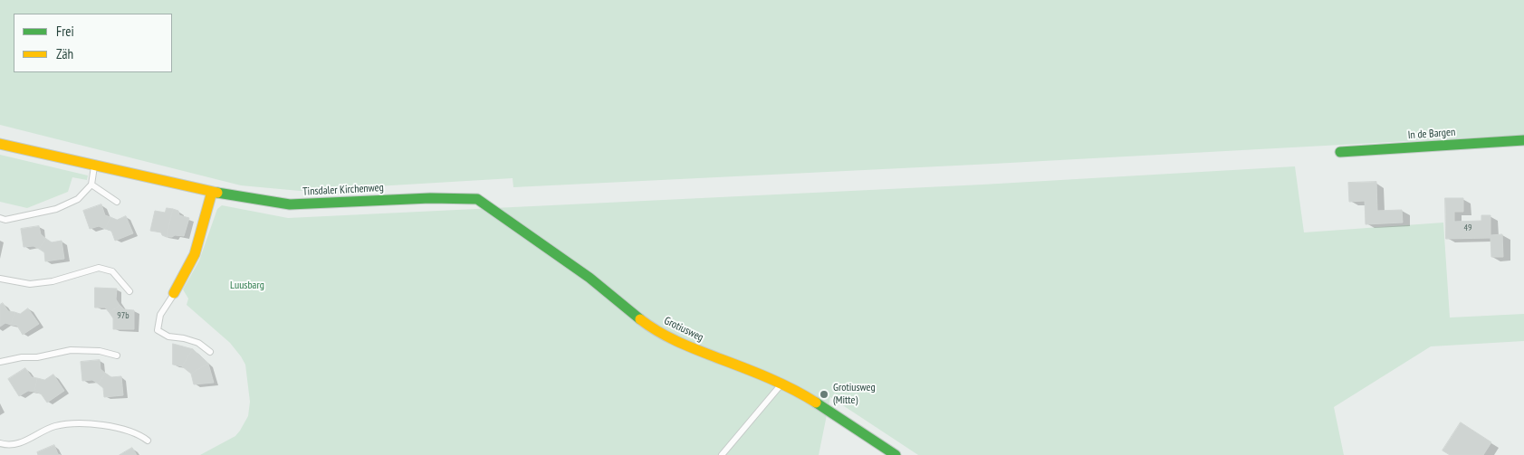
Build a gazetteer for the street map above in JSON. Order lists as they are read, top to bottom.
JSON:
{
  "streets": {
    "street": ["In de Bargen", "Tinsdaler Kirchenweg", "Grotiusweg"]
  },
  "crossings": [
    ["Tinsdaler Kirchenweg", "Grotiusweg"]
  ],
  "parks": ["Luusbarg"],
  "places": ["Grotiusweg (Mitte)"],
  "house_numbers": ["49", "97b"],
  "legend": ["Frei", "Zäh"]
}
